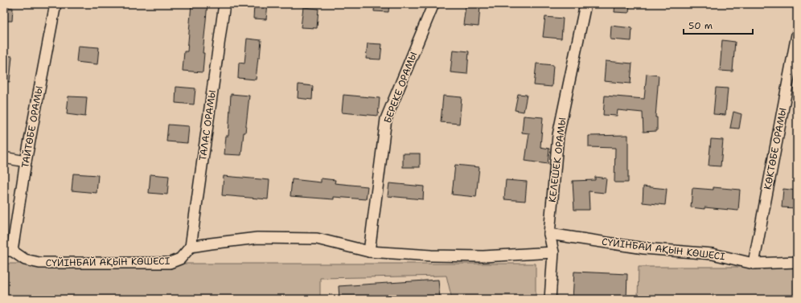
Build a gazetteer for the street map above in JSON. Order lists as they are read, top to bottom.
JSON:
{
  "streets": {
    "street": [
      "БЕРЕКЕ ОРАМЫ",
      "ТАЛАС ОРАМЫ",
      "ТАЙТӨБЕ ОРАМЫ",
      "КӨКТӨБЕ ОРАМЫ",
      "КЕЛЕШЕК ОРАМЫ",
      "СҮЙІНБАЙ АҚЫН КӨШЕСІ"
    ]
  },
  "crossings": [
    ["ТАЛАС ОРАМЫ", "СҮЙІНБАЙ АҚЫН КӨШЕСІ"],
    ["ТАЙТӨБЕ ОРАМЫ", "СҮЙІНБАЙ АҚЫН КӨШЕСІ"],
    ["КӨКТӨБЕ ОРАМЫ", "СҮЙІНБАЙ АҚЫН КӨШЕСІ"],
    ["КЕЛЕШЕК ОРАМЫ", "СҮЙІНБАЙ АҚЫН КӨШЕСІ"]
  ],
  "scale_bar": "50 m"
}
